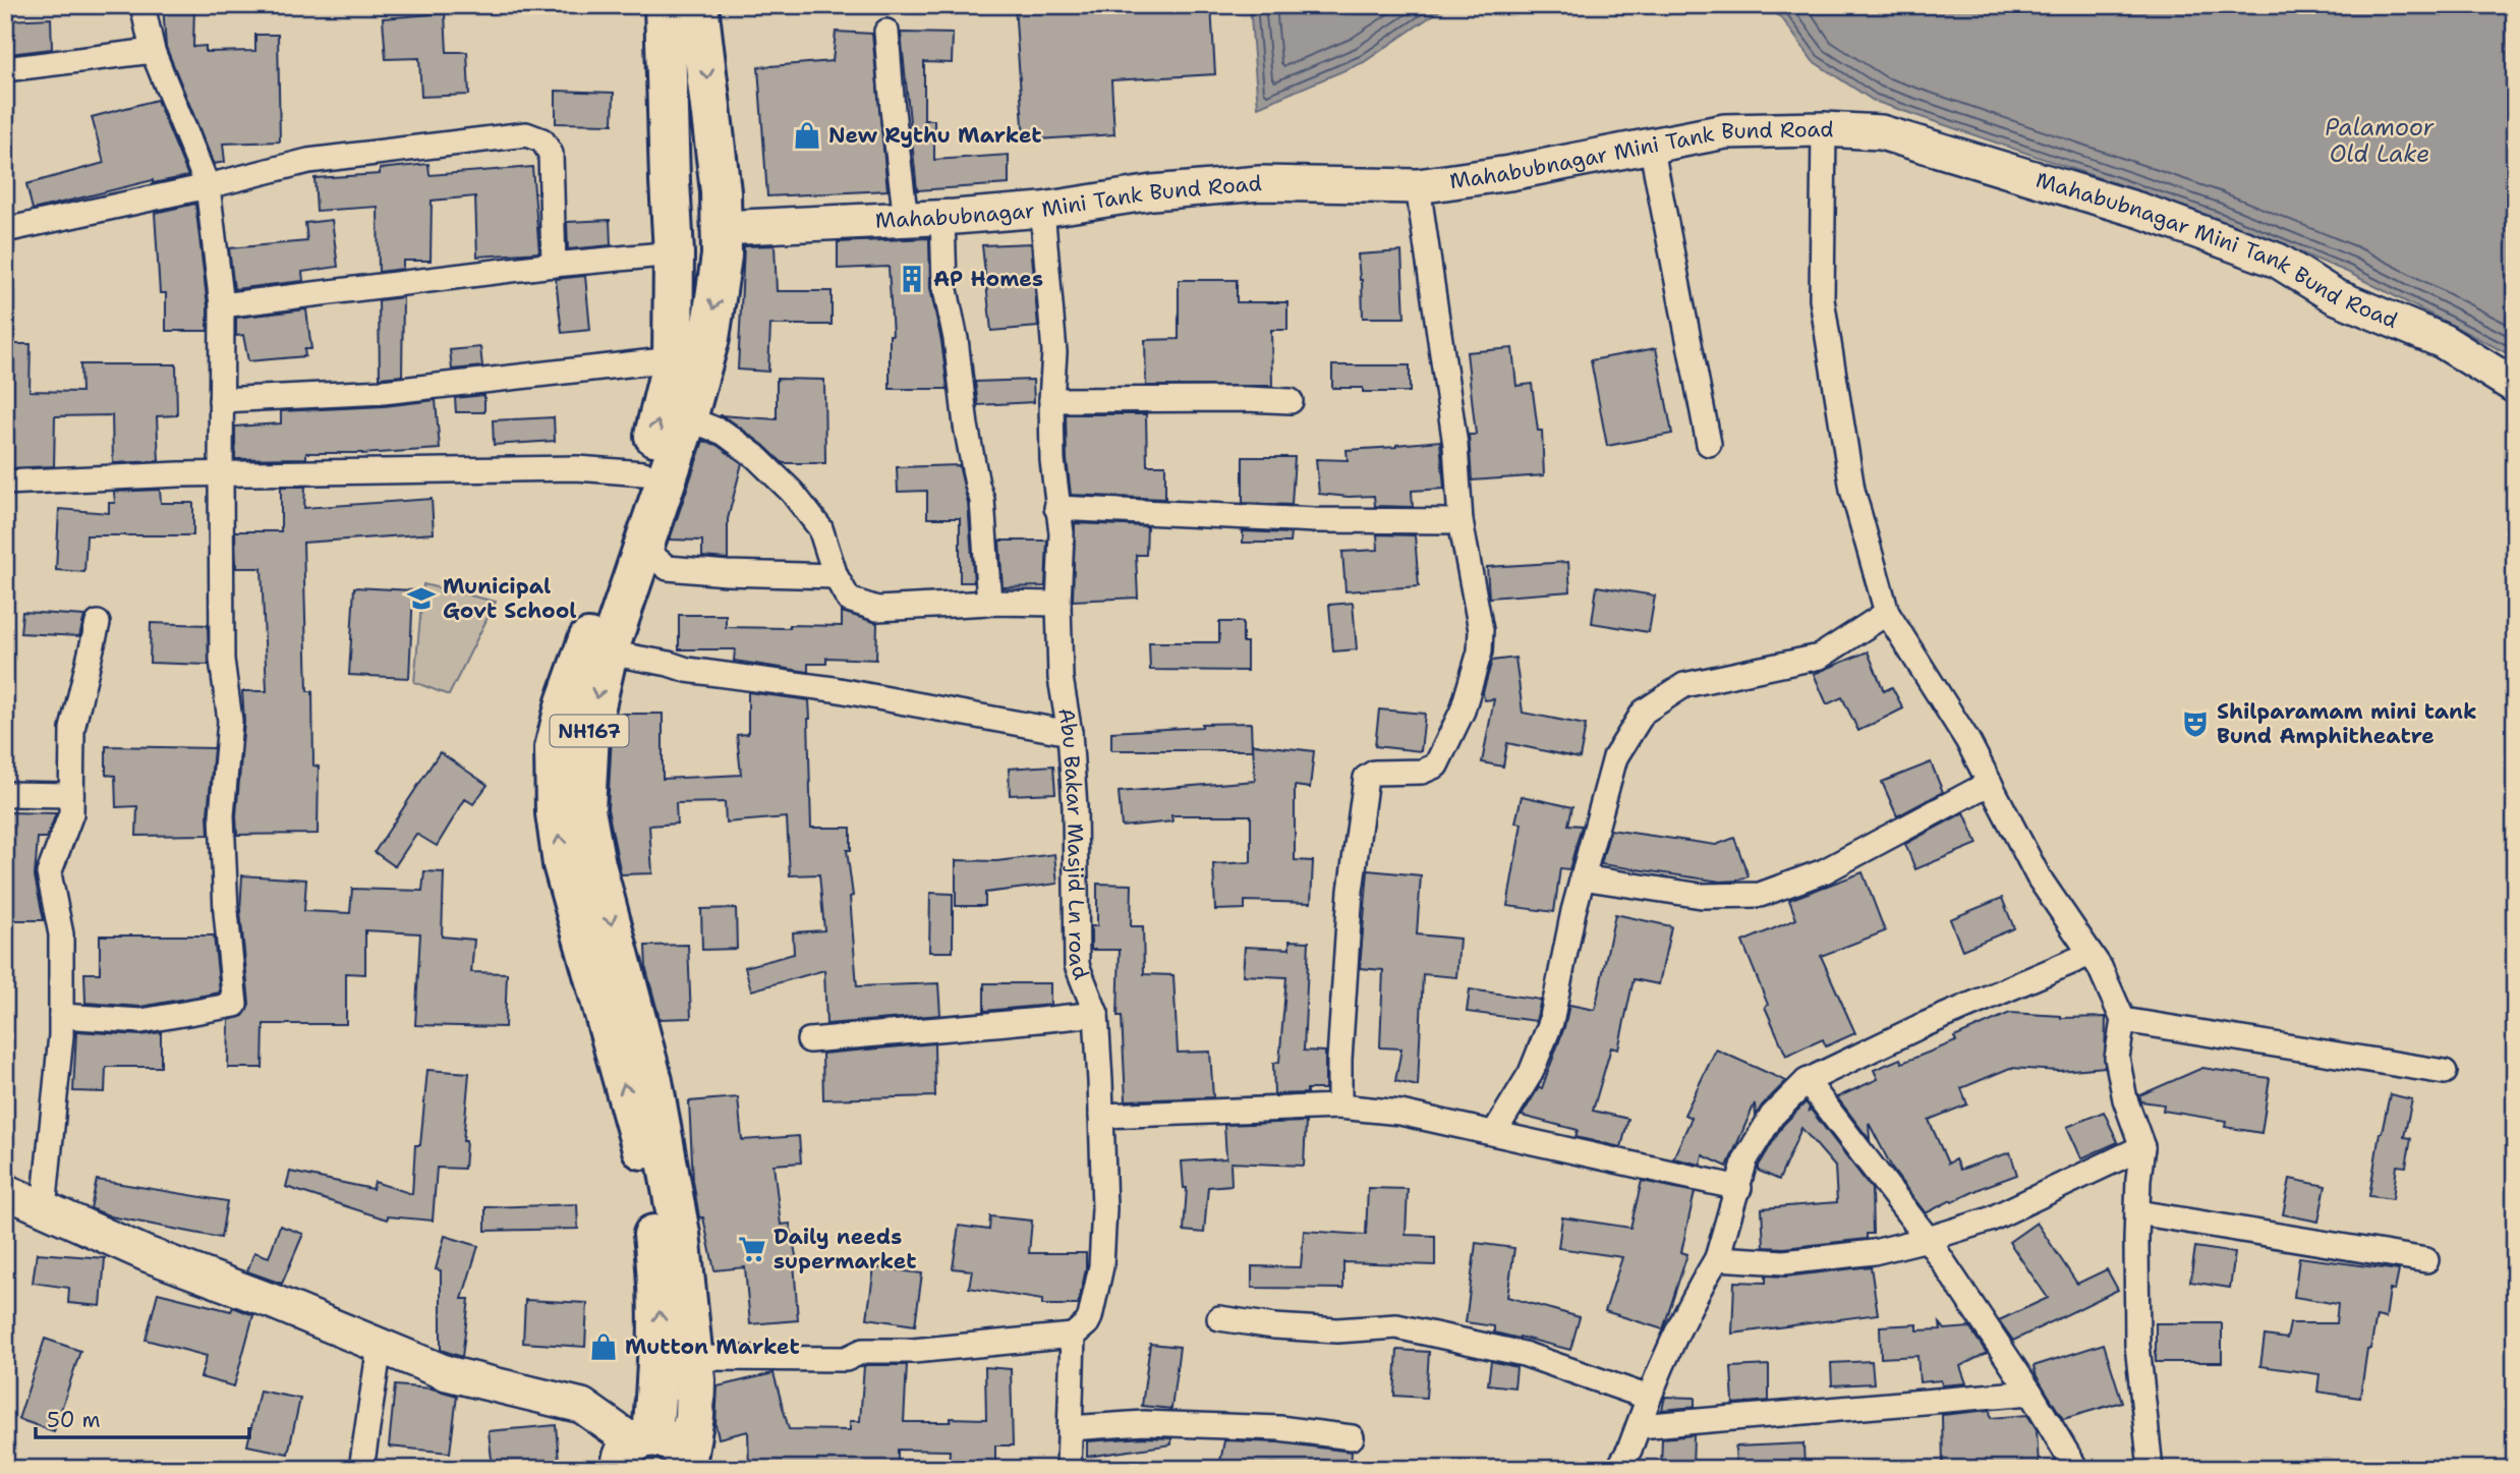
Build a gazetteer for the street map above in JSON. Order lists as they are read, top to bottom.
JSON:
{
  "streets": {
    "highway": ["NH167"],
    "street": ["Mahabubnagar Mini Tank Bund Road", "Abu Bakar Masjid Ln road"]
  },
  "crossings": [
    ["Mahabubnagar Mini Tank Bund Road", "NH167"],
    ["Mahabubnagar Mini Tank Bund Road", "Abu Bakar Masjid Ln road"]
  ],
  "water": ["Palamoor Old Lake"],
  "places": {
    "shop": ["New Rythu Market", "Mutton Market"],
    "building": ["AP Homes"],
    "school or university": ["Municipal Govt School"],
    "theatre": ["Shilparamam mini tank Bund Amphitheatre"],
    "supermarket": ["Daily needs supermarket"]
  },
  "scale_bar": "50 m"
}
